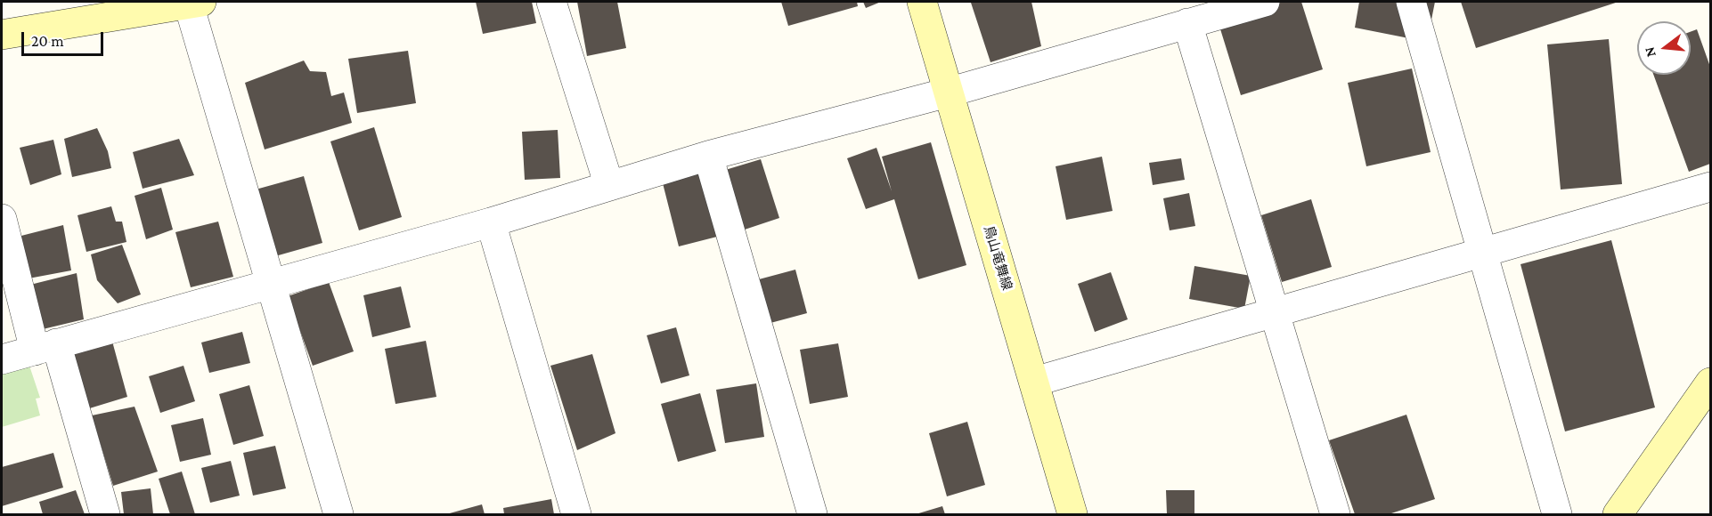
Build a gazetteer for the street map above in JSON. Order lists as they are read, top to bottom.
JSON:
{
  "streets": {
    "main road": ["鳥山竜舞線"]
  },
  "scale_bar": "20 m",
  "north": "left"
}
